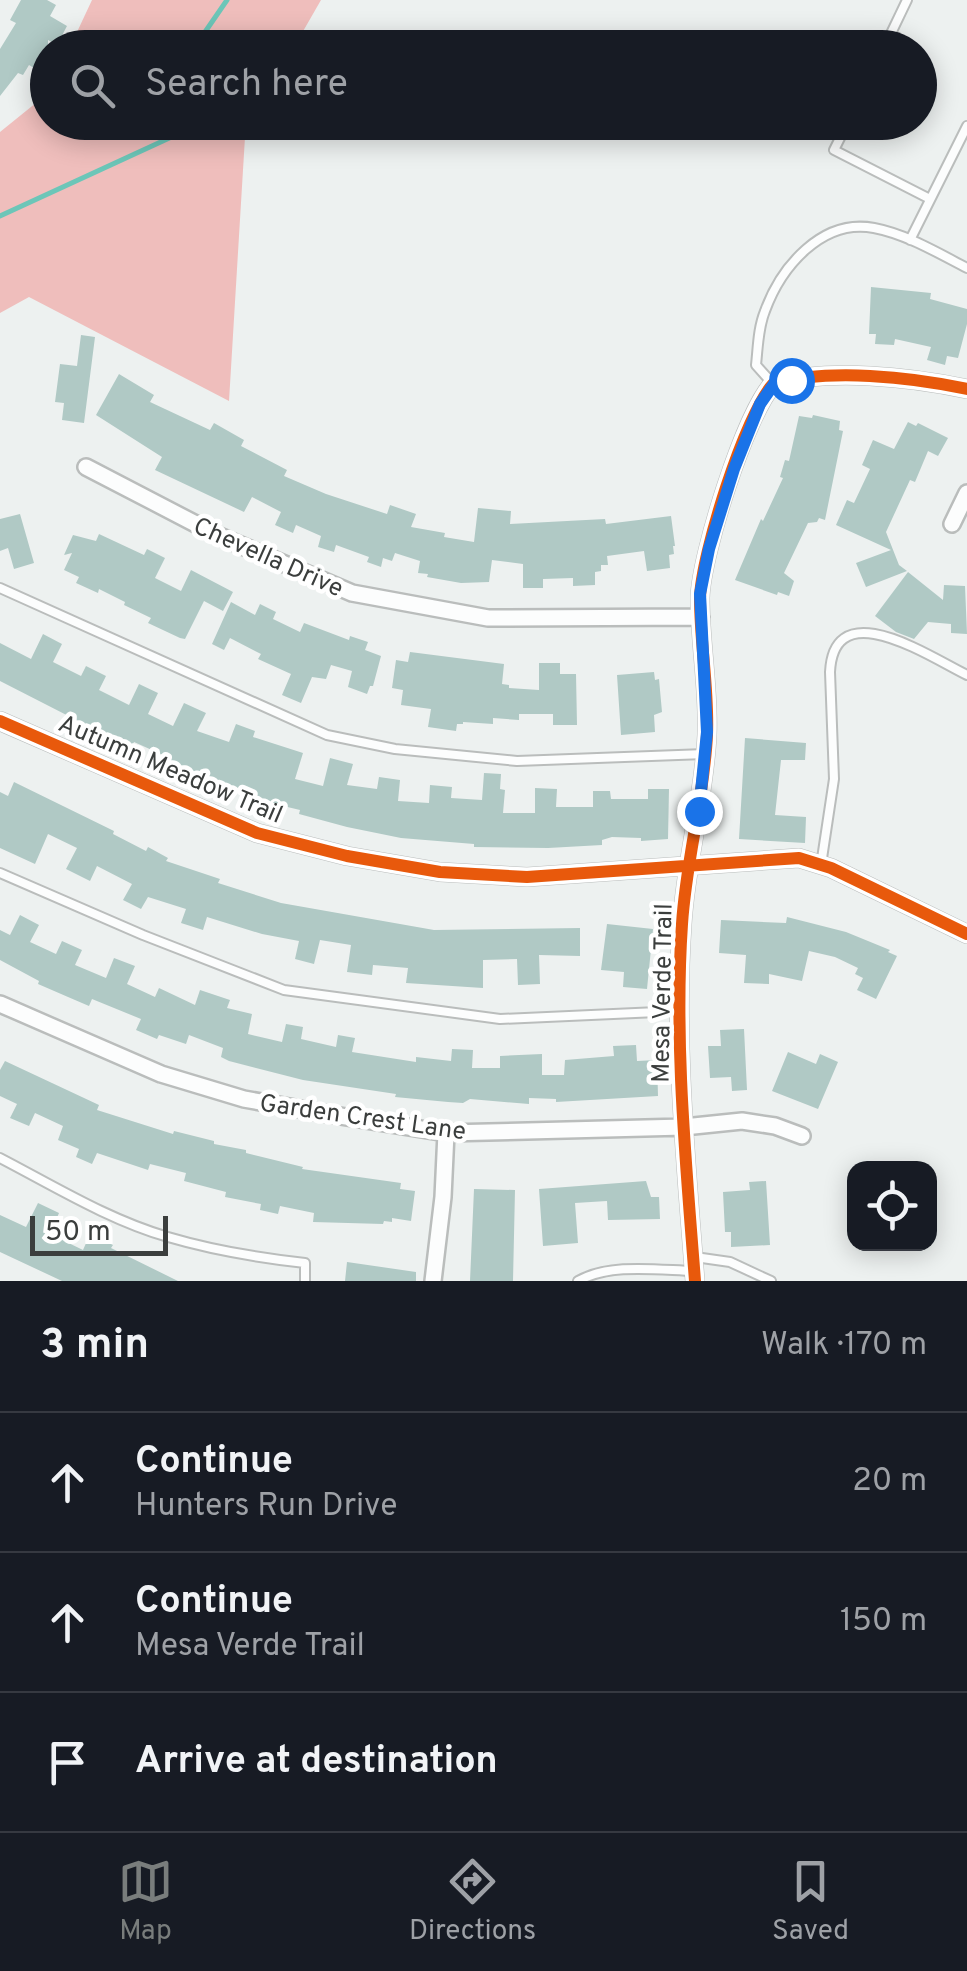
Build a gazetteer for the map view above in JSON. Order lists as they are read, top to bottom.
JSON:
{
  "streets": {
    "street": [
      "Chevella Drive",
      "Autumn Meadow Trail",
      "Mesa Verde Trail",
      "Garden Crest Lane"
    ]
  },
  "crossings": [
    ["Chevella Drive", "Mesa Verde Trail"],
    ["Autumn Meadow Trail", "Mesa Verde Trail"],
    ["Mesa Verde Trail", "Garden Crest Lane"]
  ],
  "scale_bar": "50 m",
  "page": {
    "search": "Search here",
    "scale": "50 m",
    "heading": ["3 min", "Walk · 170 m"],
    "list": [
      ["Continue", "Hunters Run Drive", "20 m"],
      ["Continue", "Mesa Verde Trail", "150 m"],
      "Arrive at destination"
    ],
    "nav": ["Map", "Directions", "Saved"]
  }
}
